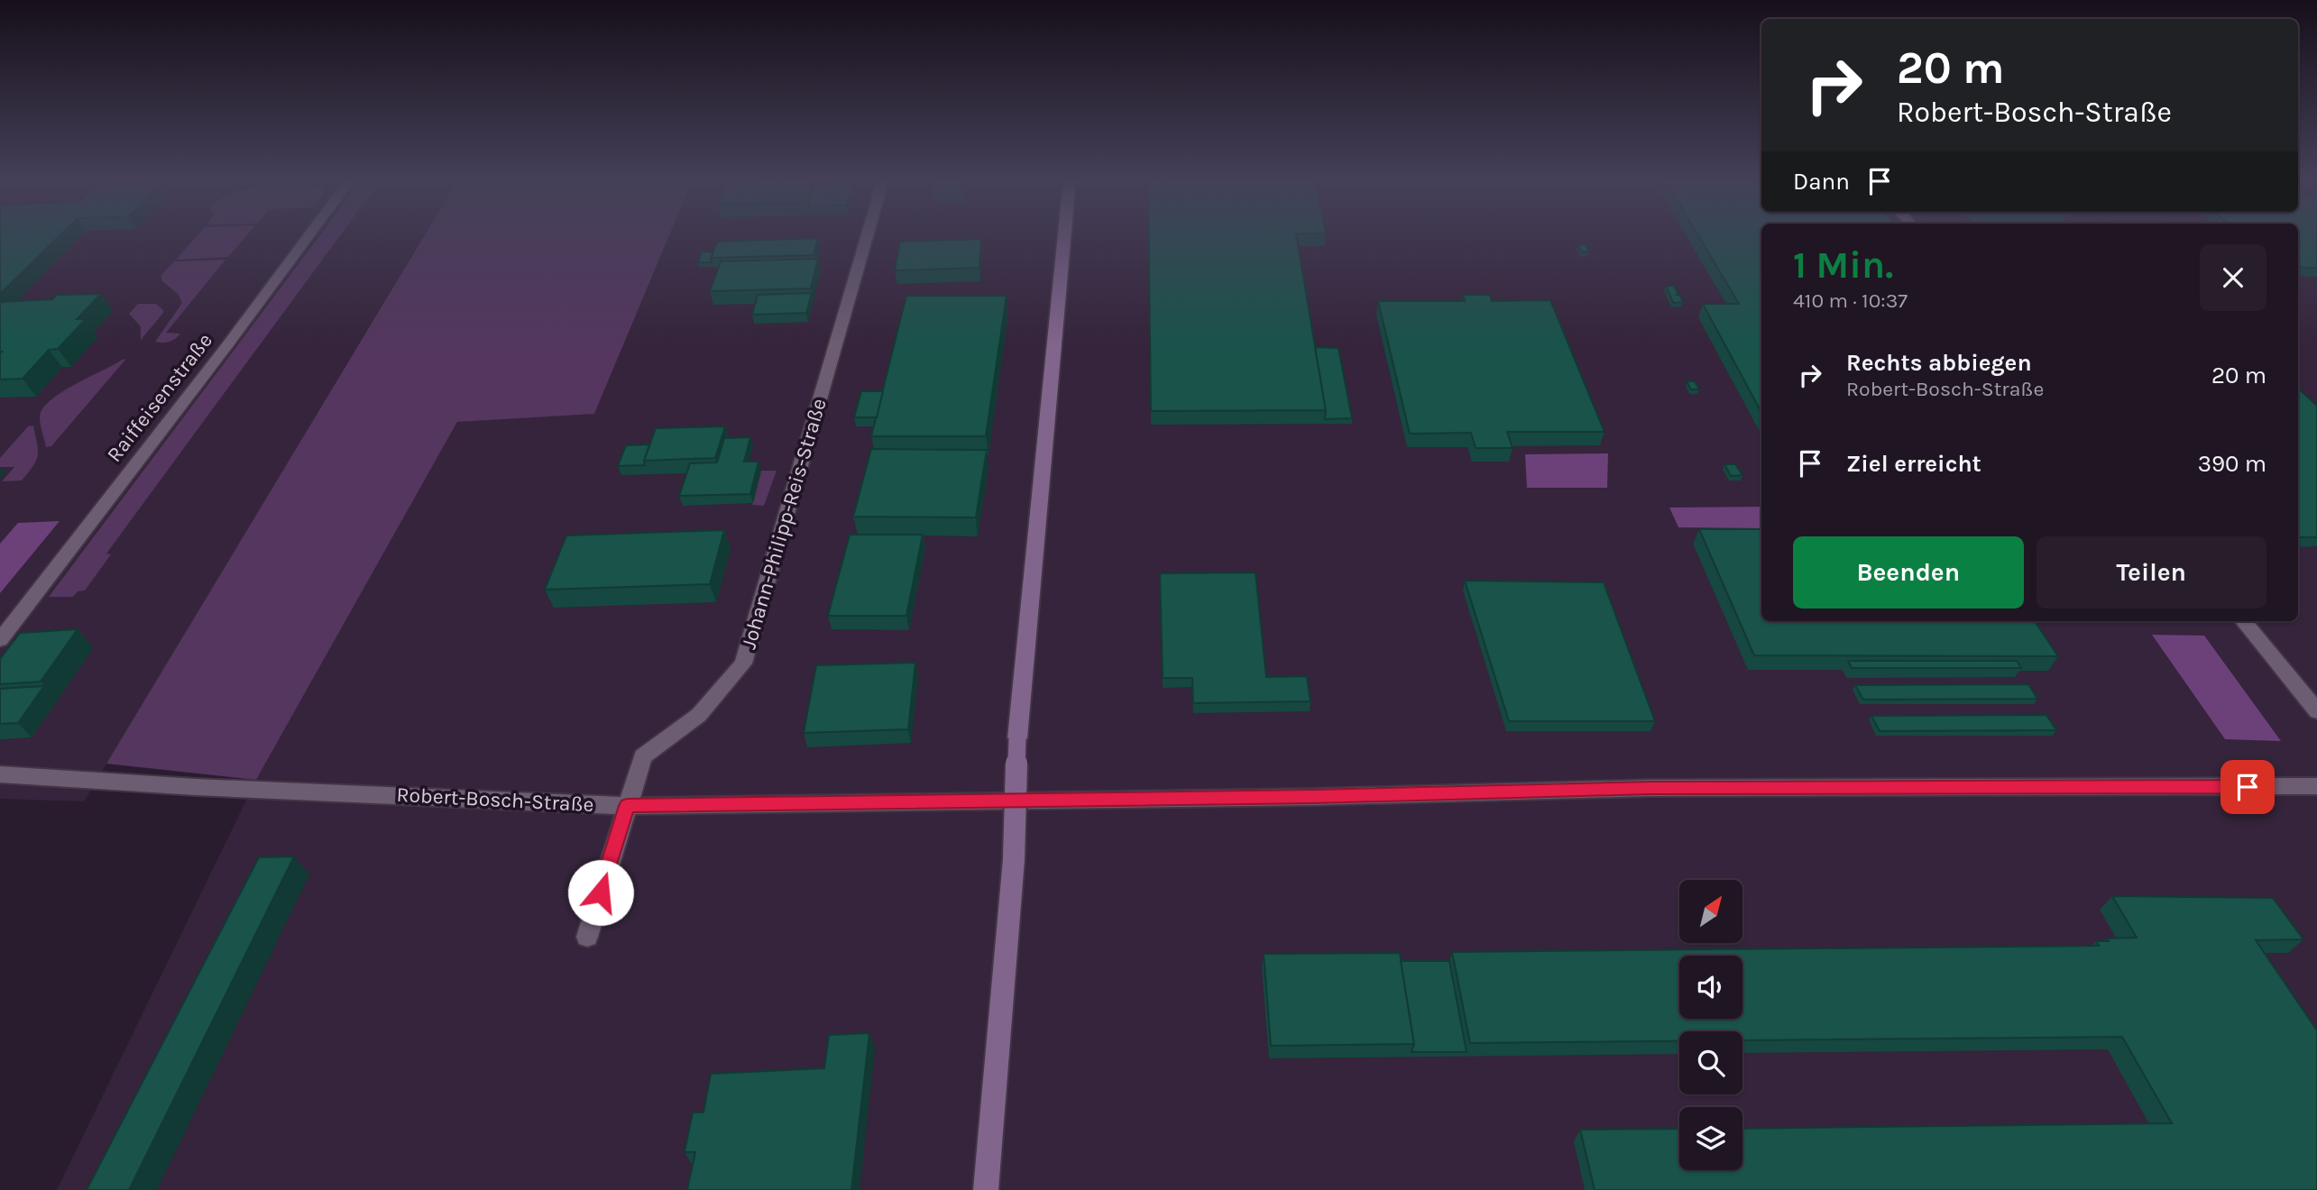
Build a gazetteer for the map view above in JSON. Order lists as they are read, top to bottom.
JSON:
{
  "streets": {
    "street": ["Raiffeisenstraße", "Johann-Philipp-Reis-Straße", "Robert-Bosch-Straße"]
  },
  "crossings": [
    ["Johann-Philipp-Reis-Straße", "Robert-Bosch-Straße"]
  ],
  "north": "top right",
  "page": {
    "turn": ["20 m", "Robert-Bosch-Straße"],
    "then": "Dann",
    "heading": ["1 Min.", "410 m · 10:37"],
    "list": [
      {
        "name": "Rechts abbiegen",
        "note": "Robert-Bosch-Straße",
        "value": "20 m"
      },
      {
        "name": "Ziel erreicht",
        "value": "390 m"
      }
    ],
    "buttons": ["Beenden", "Teilen"]
  }
}
